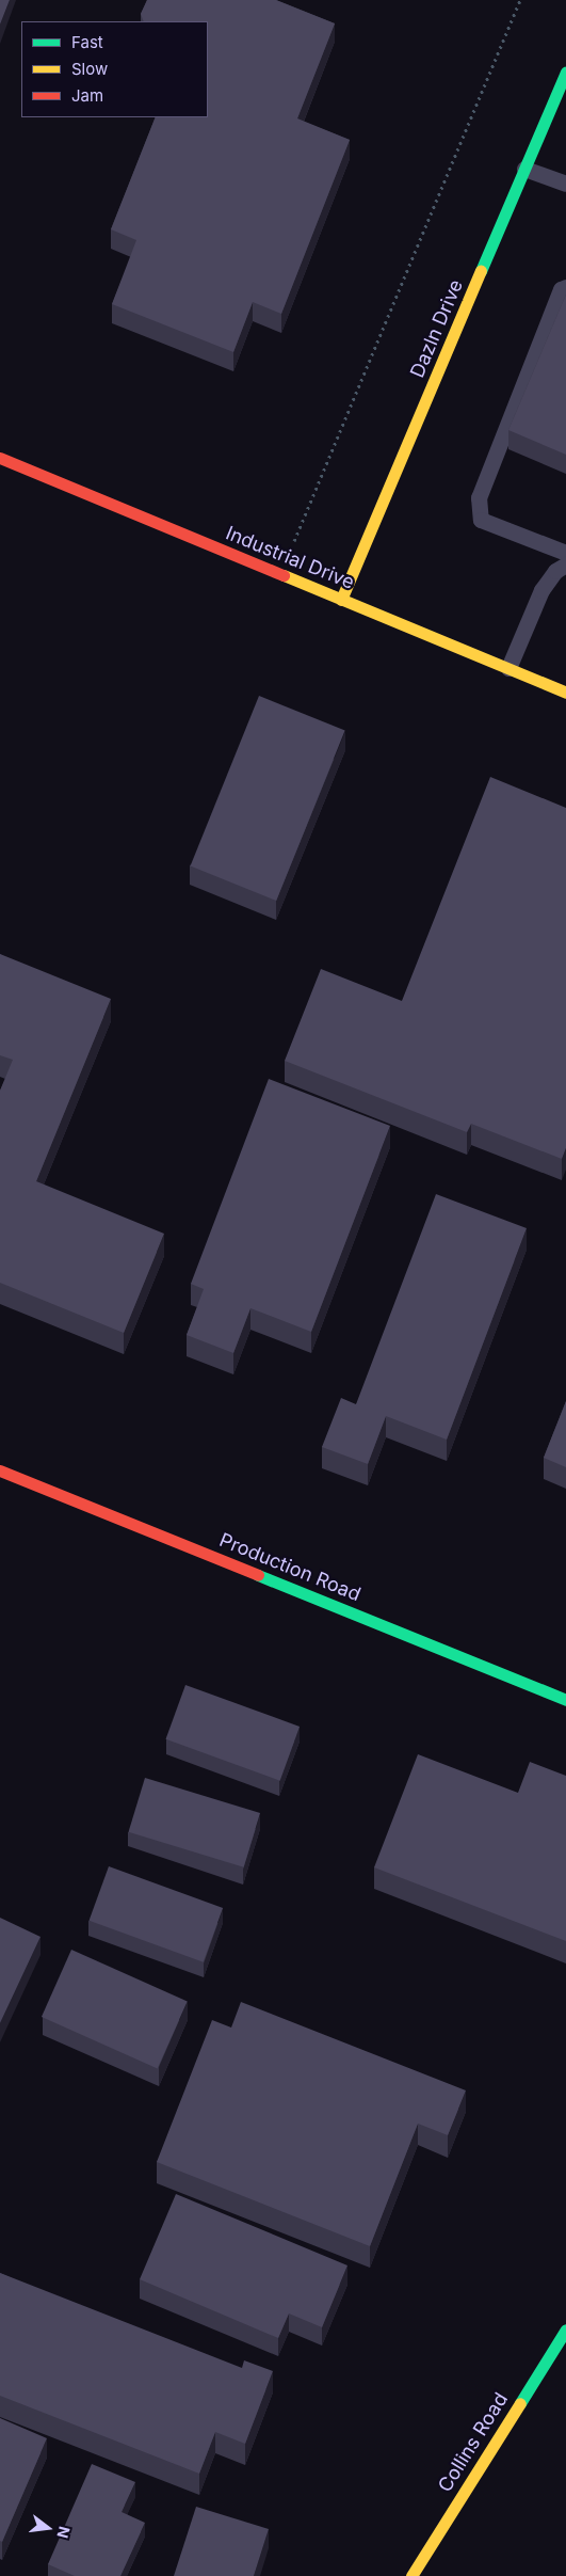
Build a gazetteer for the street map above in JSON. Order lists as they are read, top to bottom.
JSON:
{
  "streets": {
    "street": [
      "Dazln Drive",
      "Industrial Drive",
      "Production Road",
      "Collins Road"
    ]
  },
  "crossings": [
    ["Dazln Drive", "Industrial Drive"]
  ],
  "legend": ["Fast", "Slow", "Jam"],
  "north": "right"
}
